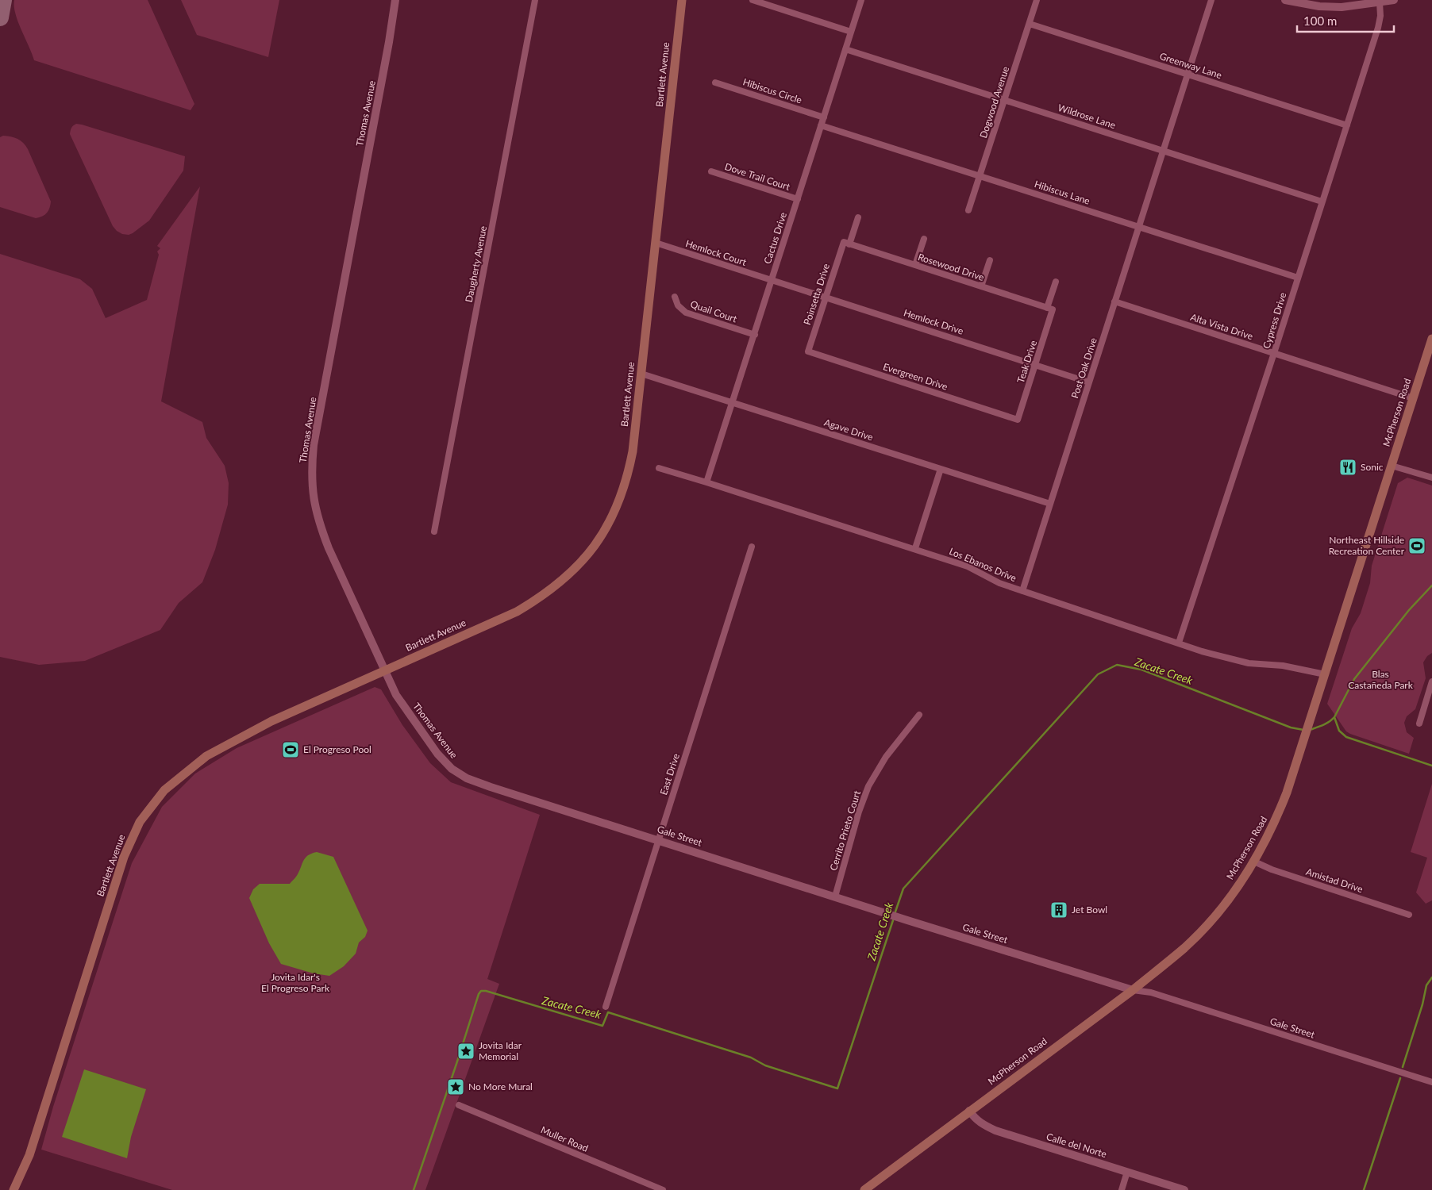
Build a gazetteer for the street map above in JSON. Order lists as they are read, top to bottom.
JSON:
{
  "streets": {
    "main road": ["Bartlett Avenue", "McPherson Road"],
    "street": [
      "Greenway Lane",
      "Hibiscus Circle",
      "Dogwood Avenue",
      "Thomas Avenue",
      "Wildrose Lane",
      "Dove Trail Court",
      "Hibiscus Lane",
      "Cactus Drive",
      "Hemlock Court",
      "Daugherty Avenue",
      "Rosewood Drive",
      "Poinsetta Drive",
      "Quail Court",
      "Cypress Drive",
      "Hemlock Drive",
      "Alta Vista Drive",
      "Teak Drive",
      "Post Oak Drive",
      "Evergreen Drive",
      "Agave Drive",
      "Los Ebanos Drive",
      "East Drive",
      "Cerrito Prieto Court",
      "Gale Street",
      "Amistad Drive",
      "Muller Road",
      "Calle del Norte"
    ]
  },
  "crossings": [
    ["Greenway Lane", "Dogwood Avenue"],
    ["Greenway Lane", "Cypress Drive"],
    ["Greenway Lane", "Post Oak Drive"],
    ["Bartlett Avenue", "Thomas Avenue"],
    ["Bartlett Avenue", "Hemlock Court"],
    ["Bartlett Avenue", "Agave Drive"],
    ["Hibiscus Circle", "Cactus Drive"],
    ["Dogwood Avenue", "Wildrose Lane"],
    ["Dogwood Avenue", "Hibiscus Lane"],
    ["Thomas Avenue", "Gale Street"],
    ["Wildrose Lane", "Cactus Drive"],
    ["Wildrose Lane", "Cypress Drive"],
    ["Wildrose Lane", "Post Oak Drive"],
    ["Dove Trail Court", "Cactus Drive"],
    ["Hibiscus Lane", "Cactus Drive"],
    ["Hibiscus Lane", "Cypress Drive"],
    ["Hibiscus Lane", "Post Oak Drive"],
    ["Cactus Drive", "Hemlock Court"],
    ["Cactus Drive", "Quail Court"],
    ["Cactus Drive", "Hemlock Drive"],
    ["Cactus Drive", "Agave Drive"],
    ["Cactus Drive", "Los Ebanos Drive"],
    ["Hemlock Court", "Hemlock Drive"],
    ["Rosewood Drive", "Poinsetta Drive"],
    ["Rosewood Drive", "Teak Drive"],
    ["Poinsetta Drive", "Hemlock Drive"],
    ["Poinsetta Drive", "Evergreen Drive"],
    ["Cypress Drive", "Alta Vista Drive"],
    ["Cypress Drive", "Los Ebanos Drive"],
    ["Hemlock Drive", "Teak Drive"],
    ["Hemlock Drive", "Post Oak Drive"],
    ["Alta Vista Drive", "Post Oak Drive"],
    ["Alta Vista Drive", "McPherson Road"],
    ["Teak Drive", "Evergreen Drive"],
    ["Post Oak Drive", "Agave Drive"],
    ["Post Oak Drive", "Los Ebanos Drive"],
    ["McPherson Road", "Los Ebanos Drive"],
    ["McPherson Road", "Gale Street"],
    ["McPherson Road", "Amistad Drive"],
    ["McPherson Road", "Calle del Norte"],
    ["East Drive", "Gale Street"],
    ["Cerrito Prieto Court", "Gale Street"]
  ],
  "water": ["Zacate Creek"],
  "parks": ["Blas Castañeda Park", "Jovita Idar's El Progreso Park"],
  "places": {
    "restaurant": ["Sonic"],
    "sports": ["Northeast Hillside Recreation Center", "El Progreso Pool"],
    "building": ["Jet Bowl"],
    "place": ["Jovita Idar Memorial", "No More Mural"]
  },
  "scale_bar": "100 m"
}
